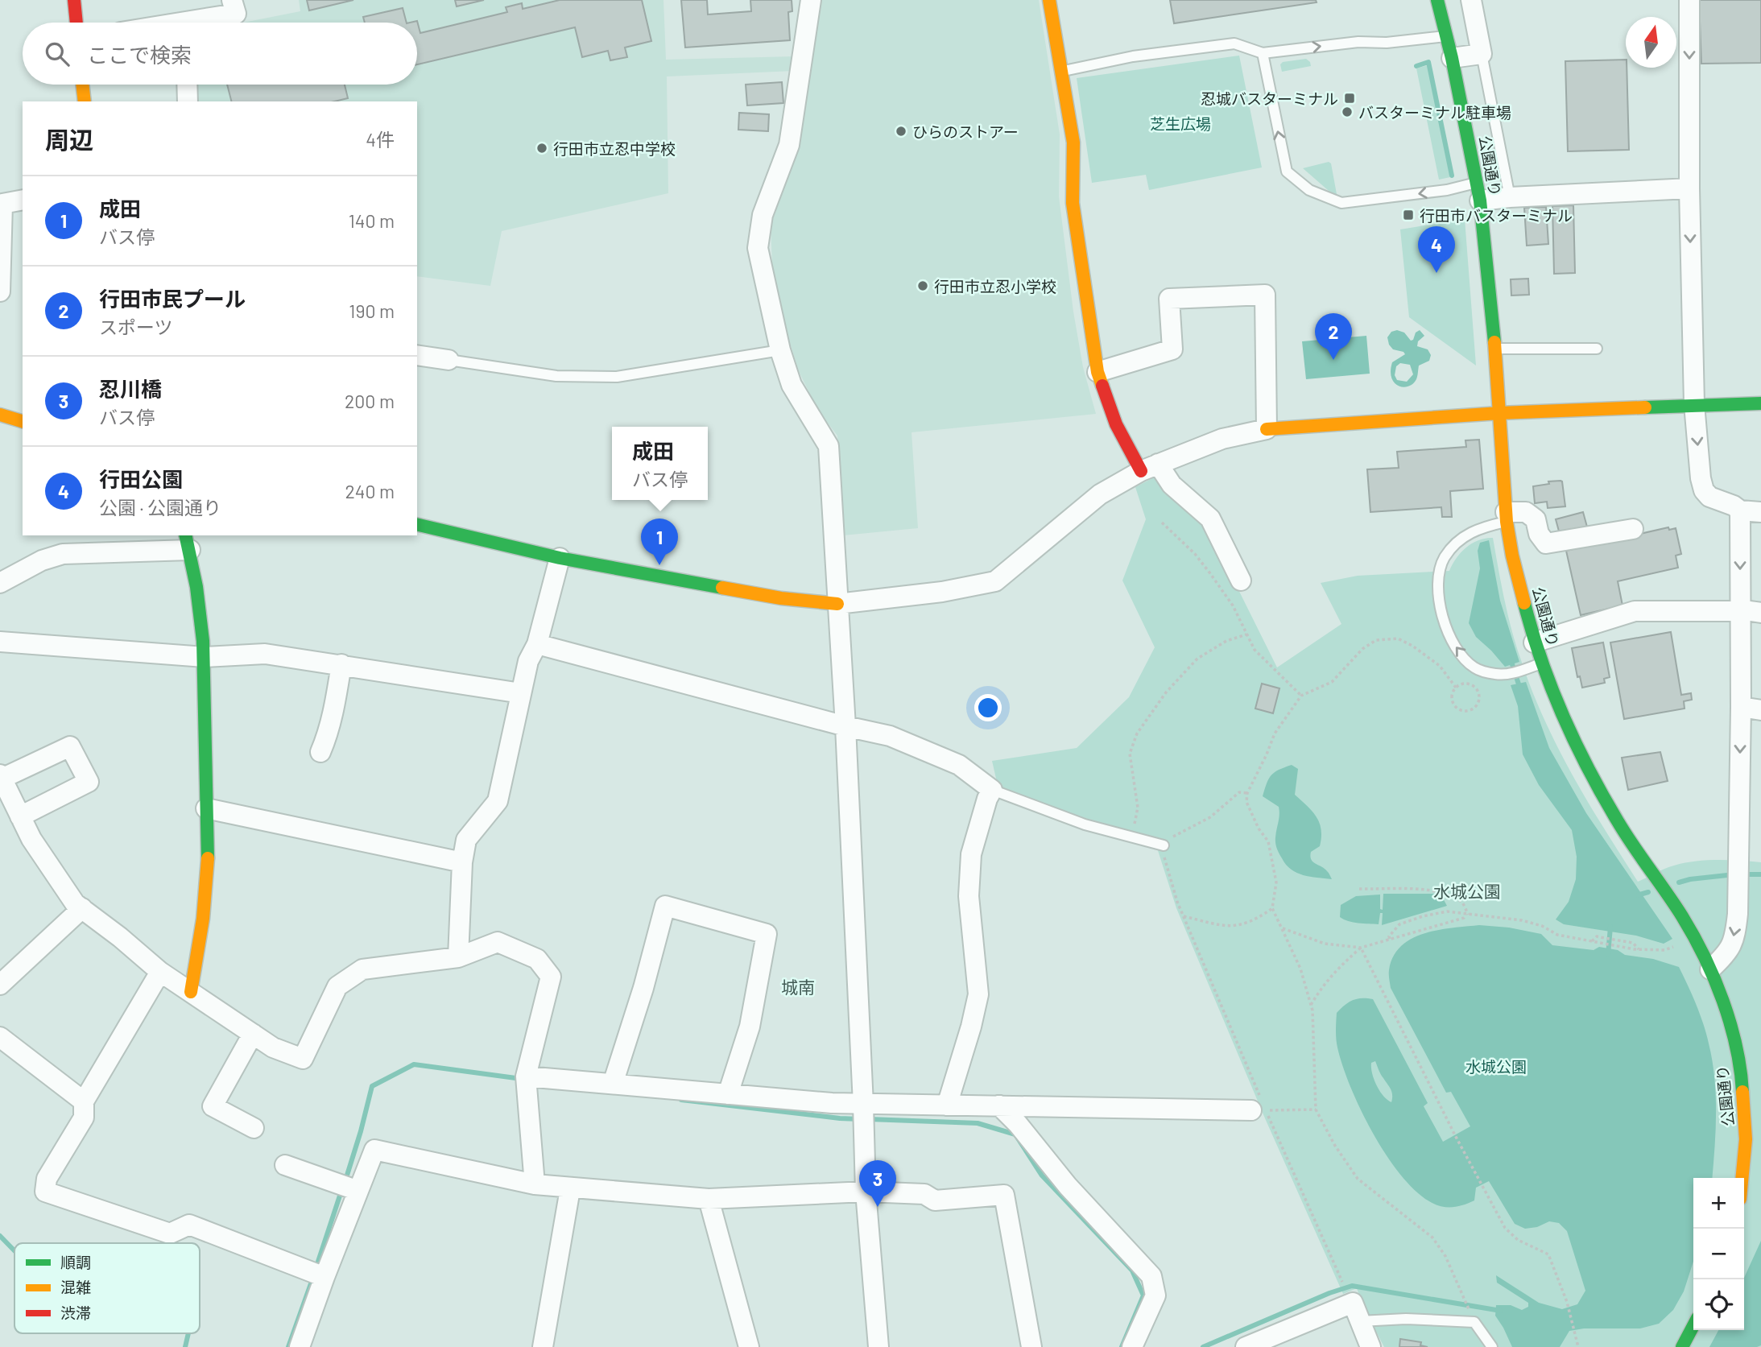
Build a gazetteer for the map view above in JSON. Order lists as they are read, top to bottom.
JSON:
{
  "streets": {
    "street": ["公園通り"]
  },
  "districts": ["水城公園", "城南"],
  "parks": ["芝生広場", "水城公園"],
  "places": {
    "transit": ["忍城バスターミナル", "行田市バスターミナル"],
    "other": [
      "バスターミナル駐車場",
      "ひらのストアー",
      "行田市立忍中学校",
      "行田市立忍小学校"
    ]
  },
  "legend": ["順調", "混雑", "渋滞"],
  "north": "top",
  "page": {
    "search": "ここで検索",
    "heading": ["周辺", "4件"],
    "list": [
      {
        "mark": "1",
        "name": "成田",
        "note": "バス停",
        "value": "140 m"
      },
      {
        "mark": "2",
        "name": "行田市民プール",
        "note": "スポーツ",
        "value": "190 m"
      },
      {
        "mark": "3",
        "name": "忍川橋",
        "note": "バス停",
        "value": "200 m"
      },
      {
        "mark": "4",
        "name": "行田公園",
        "note": "公園 · 公園通り",
        "value": "240 m"
      }
    ],
    "pins": [
      "4",
      "2",
      "1",
      "3"
    ],
    "popup": ["成田", "バス停"],
    "map_buttons": ["+", "−"]
  }
}
